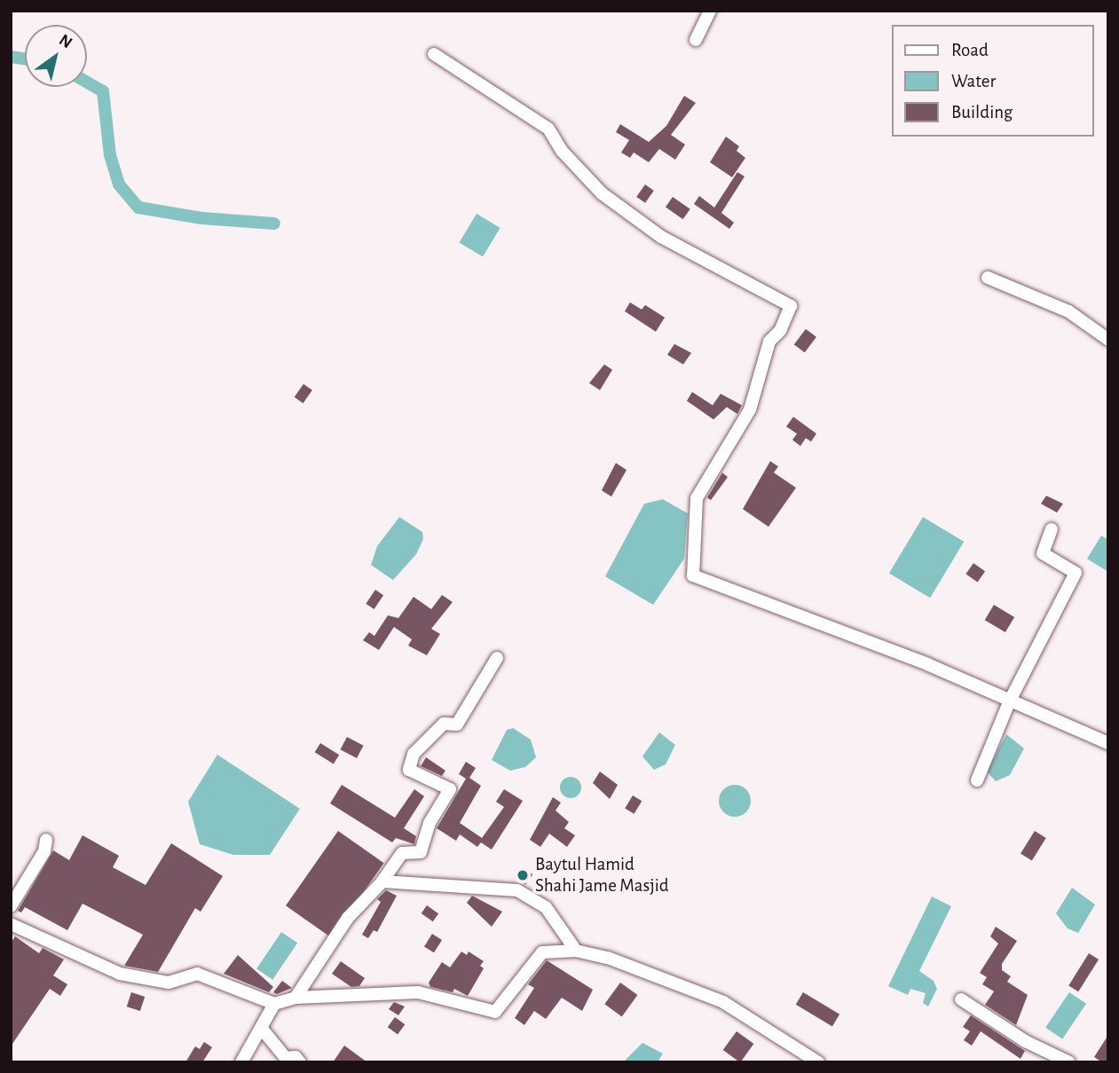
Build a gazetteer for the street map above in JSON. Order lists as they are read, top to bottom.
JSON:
{
  "places": ["Baytul Hamid Shahi Jame Masjid"],
  "legend": ["Road", "Water", "Building"],
  "north": "top right"
}
